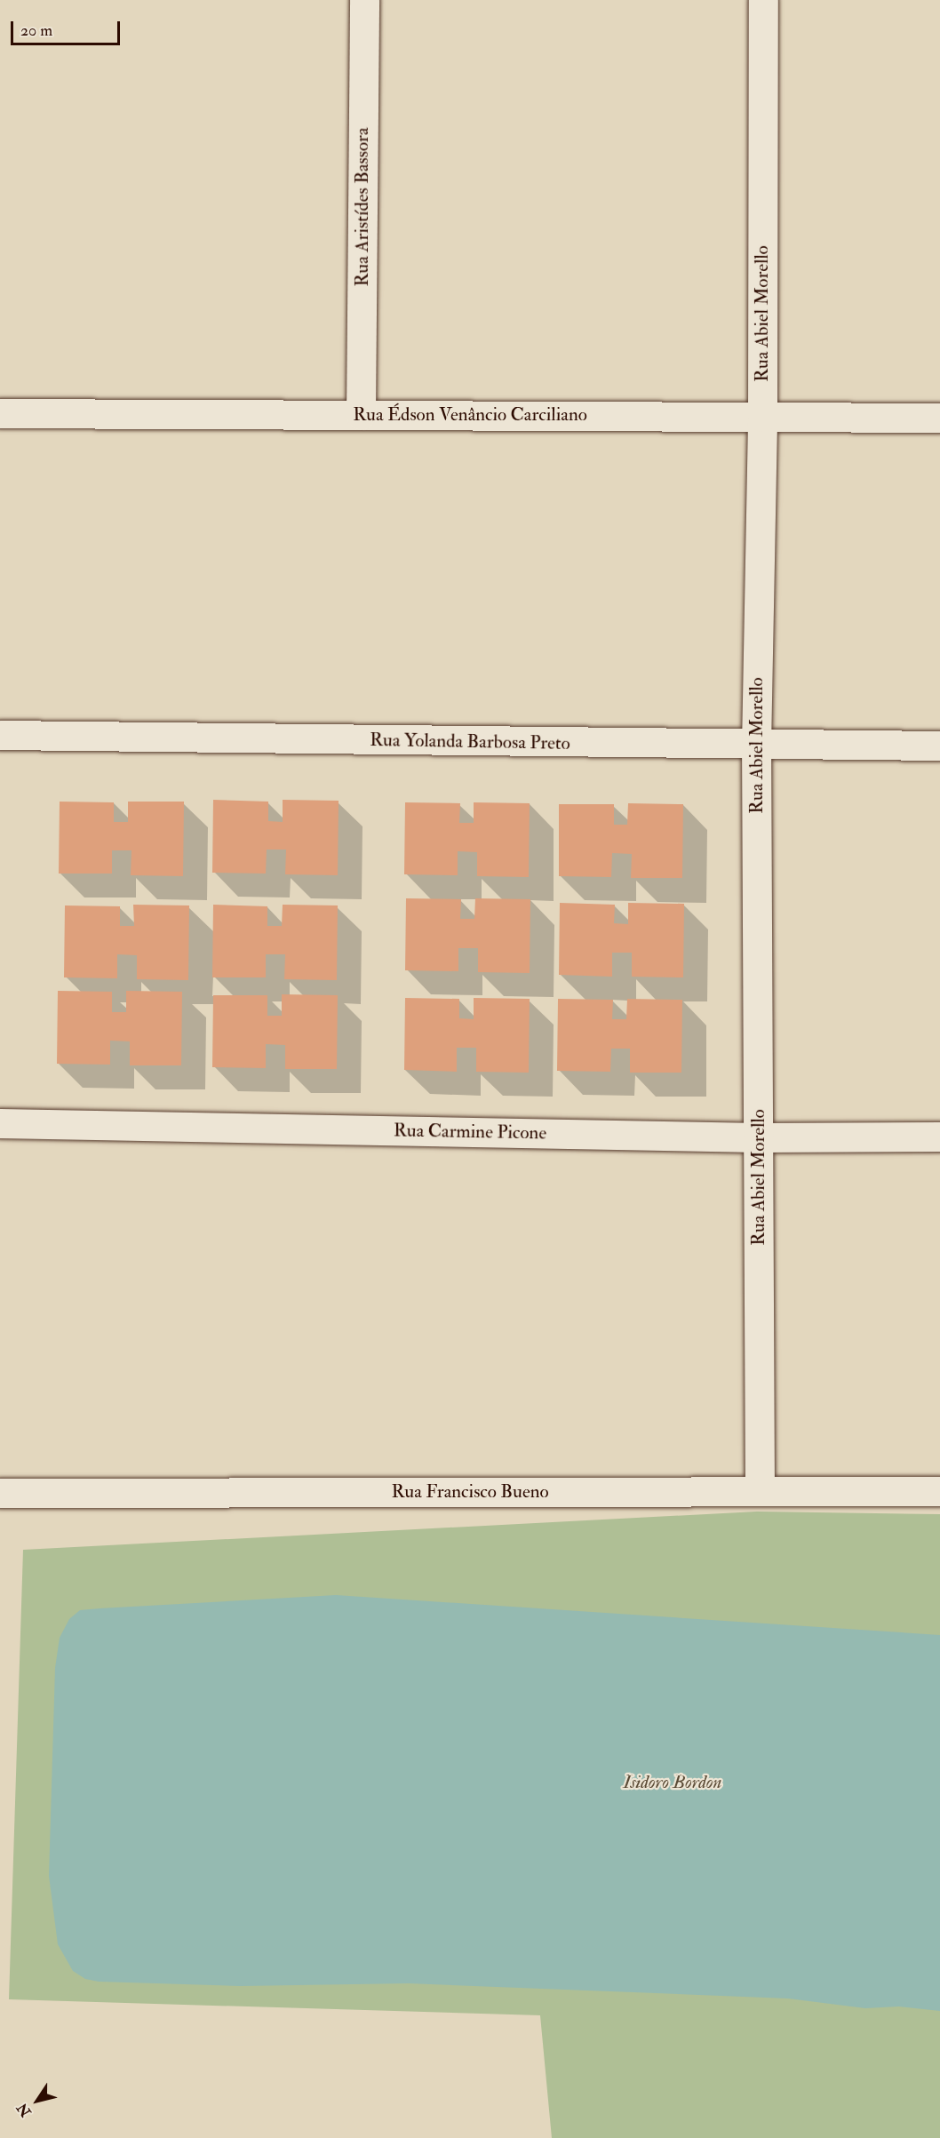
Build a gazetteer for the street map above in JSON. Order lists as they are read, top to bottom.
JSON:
{
  "streets": {
    "street": [
      "Rua Aristídes Bassora",
      "Rua Abiel Morello",
      "Rua Édson Venâncio Carciliano",
      "Rua Yolanda Barbosa Preto",
      "Rua Carmine Picone",
      "Rua Francisco Bueno"
    ]
  },
  "crossings": [
    ["Rua Aristídes Bassora", "Rua Édson Venâncio Carciliano"],
    ["Rua Abiel Morello", "Rua Édson Venâncio Carciliano"],
    ["Rua Abiel Morello", "Rua Yolanda Barbosa Preto"],
    ["Rua Abiel Morello", "Rua Carmine Picone"],
    ["Rua Abiel Morello", "Rua Francisco Bueno"]
  ],
  "parks": ["Isidoro Bordon"],
  "scale_bar": "20 m",
  "north": "bottom left"
}
